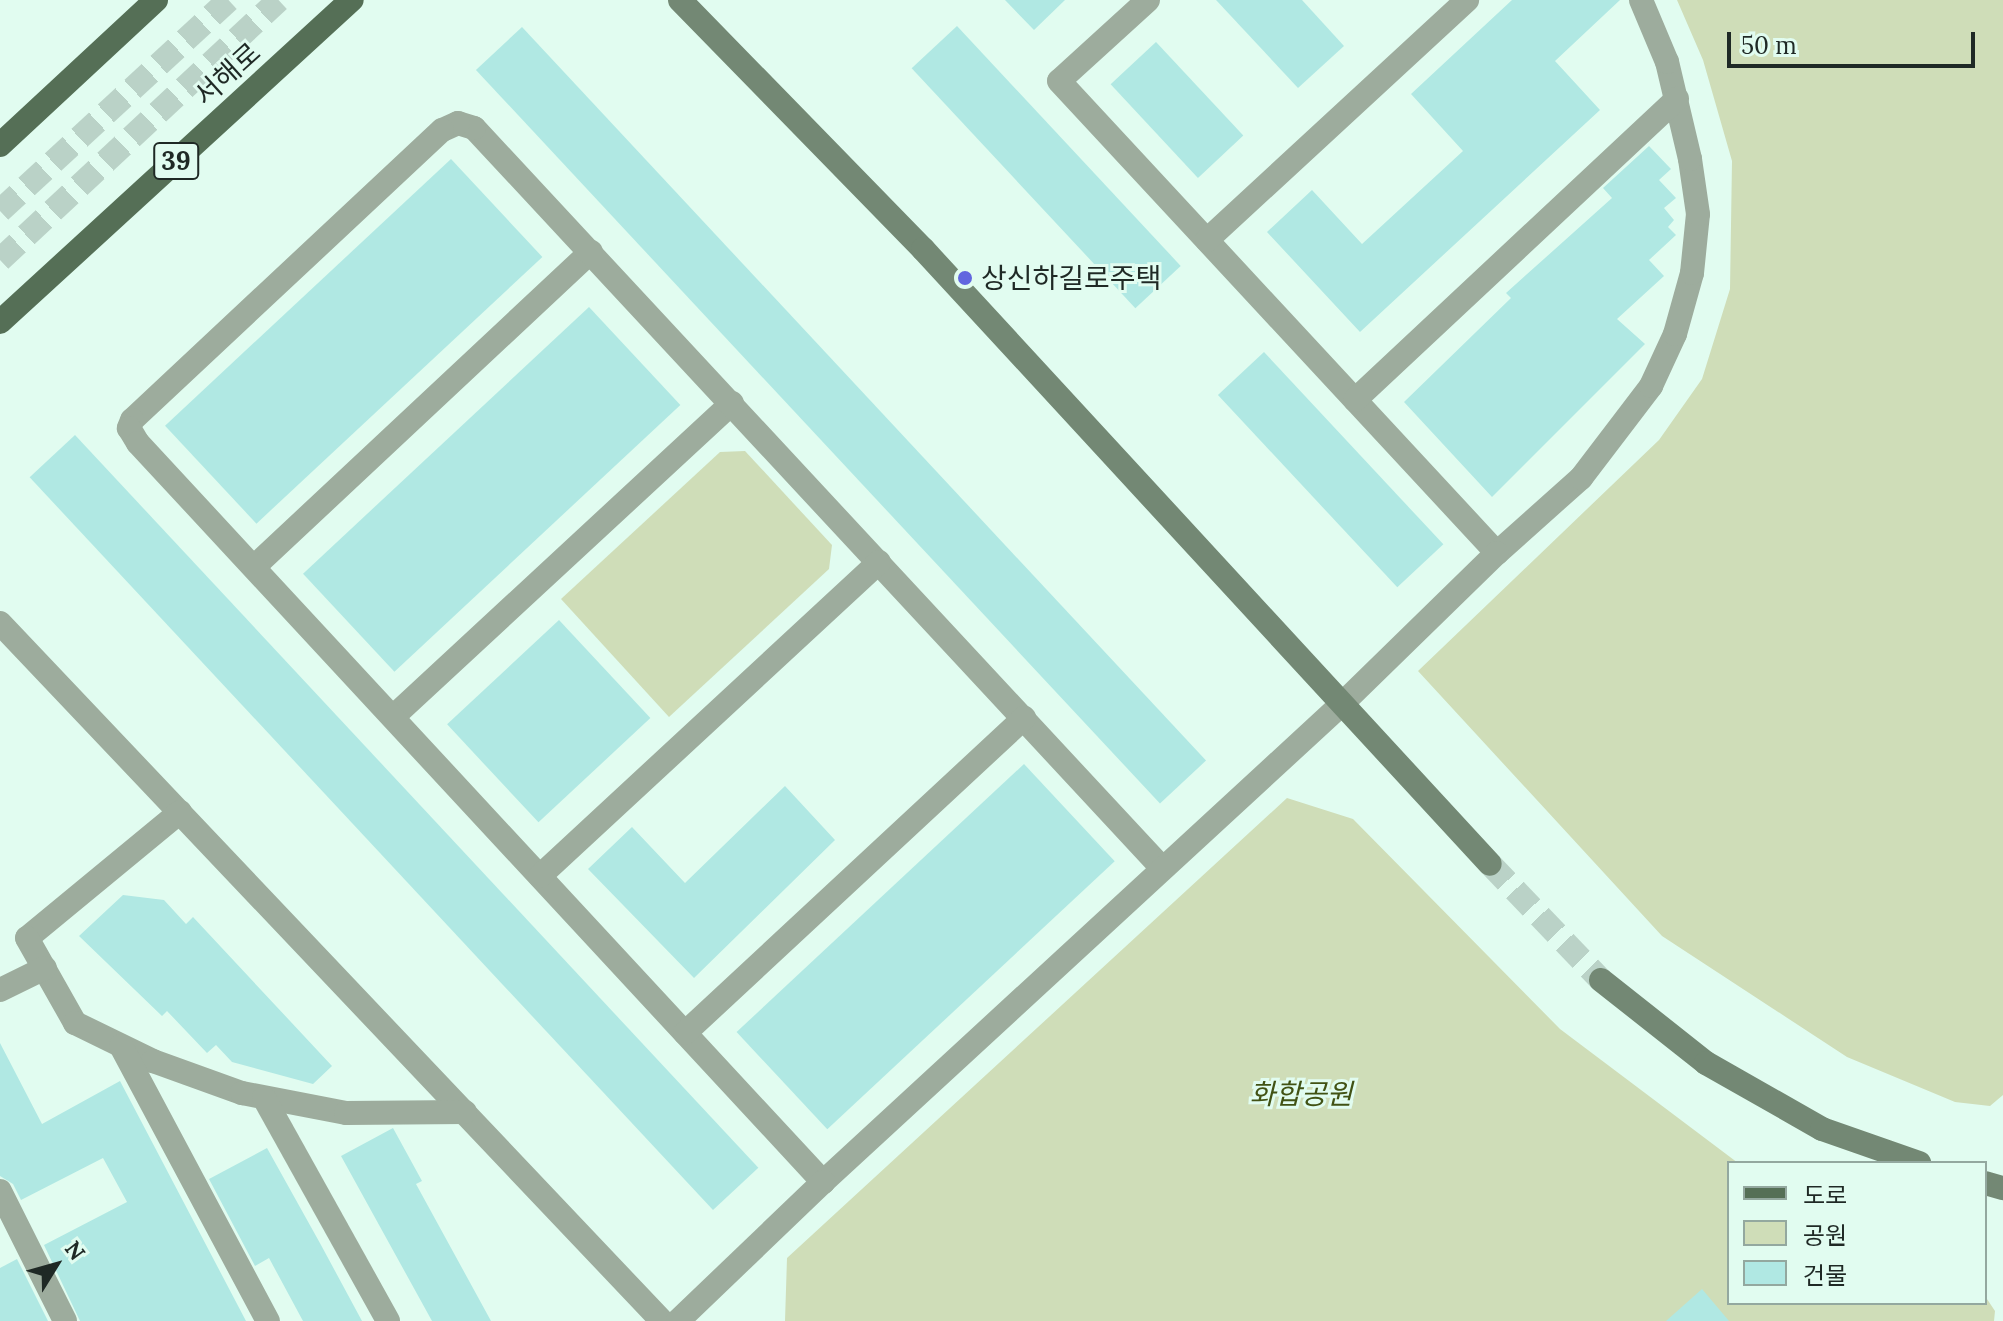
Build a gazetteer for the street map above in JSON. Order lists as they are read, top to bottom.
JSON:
{
  "streets": {
    "main road": ["서해로", "39"]
  },
  "parks": ["화합공원"],
  "places": ["상신하길로주택"],
  "legend": ["도로", "공원", "건물"],
  "scale_bar": "50 m",
  "north": "top right"
}
